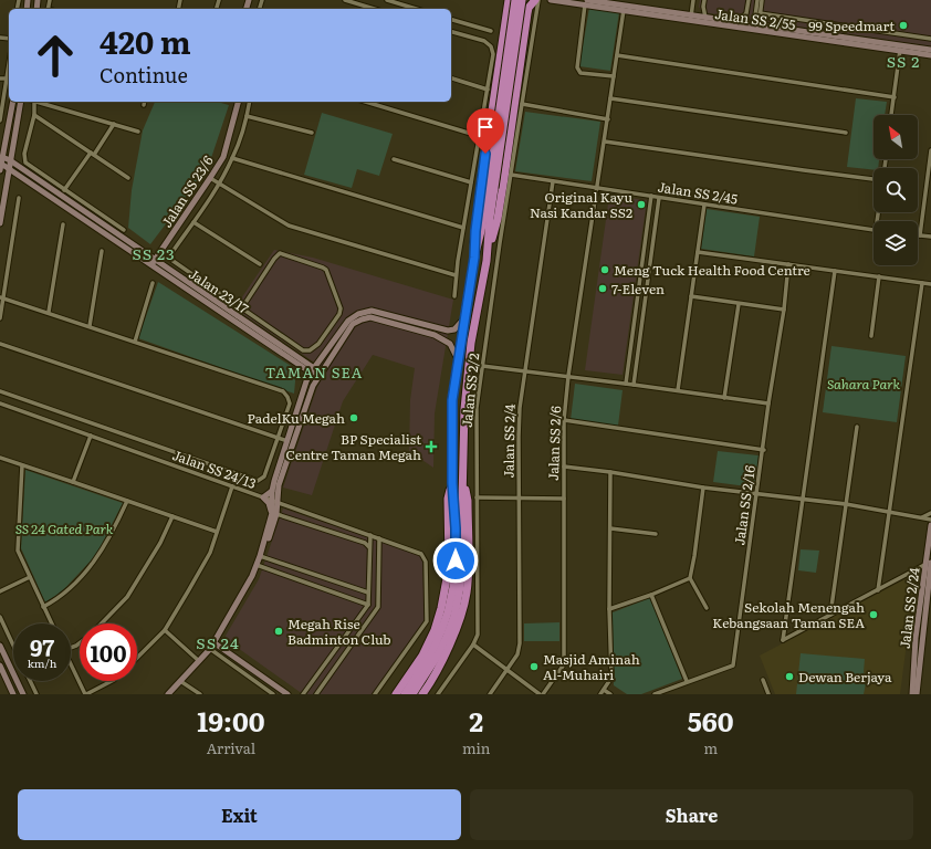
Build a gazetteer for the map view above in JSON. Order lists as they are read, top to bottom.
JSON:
{
  "streets": {
    "street": [
      "Jalan SS 2/55",
      "Jalan SS 23/6",
      "Jalan SS 2/45",
      "Jalan 23/17",
      "Jalan SS 2/2",
      "Jalan SS 2/4",
      "Jalan SS 2/6",
      "Jalan SS 24/13",
      "Jalan SS 2/16",
      "Jalan SS 2/24"
    ]
  },
  "crossings": [
    ["Jalan SS 2/55", "Jalan SS 2/6"],
    ["Jalan SS 23/6", "Jalan 23/17"],
    ["Jalan SS 2/45", "Jalan SS 2/2"],
    ["Jalan SS 2/45", "Jalan SS 2/4"],
    ["Jalan SS 2/45", "Jalan SS 2/6"]
  ],
  "districts": [
    "SS 2",
    "SS 23",
    "TAMAN SEA",
    "SS 24"
  ],
  "parks": ["Sahara Park", "SS 24 Gated Park"],
  "places": {
    "other": [
      "99 Speedmart",
      "Original Kayu Nasi Kandar SS2",
      "Meng Tuck Health Food Centre",
      "7-Eleven",
      "PadelKu Megah",
      "Sekolah Menengah Kebangsaan Taman SEA",
      "Megah Rise Badminton Club",
      "Masjid Aminah Al-Muhairi",
      "Dewan Berjaya"
    ],
    "health": ["BP Specialist Centre Taman Megah"]
  },
  "north": "top left",
  "page": {
    "turn": ["420 m", "Continue"],
    "speed": "97 km/h",
    "limit": "100",
    "eta": [
      "19:00",
      "Arrival",
      "2",
      "min",
      "560",
      "m"
    ],
    "buttons": ["Exit", "Share"]
  }
}
